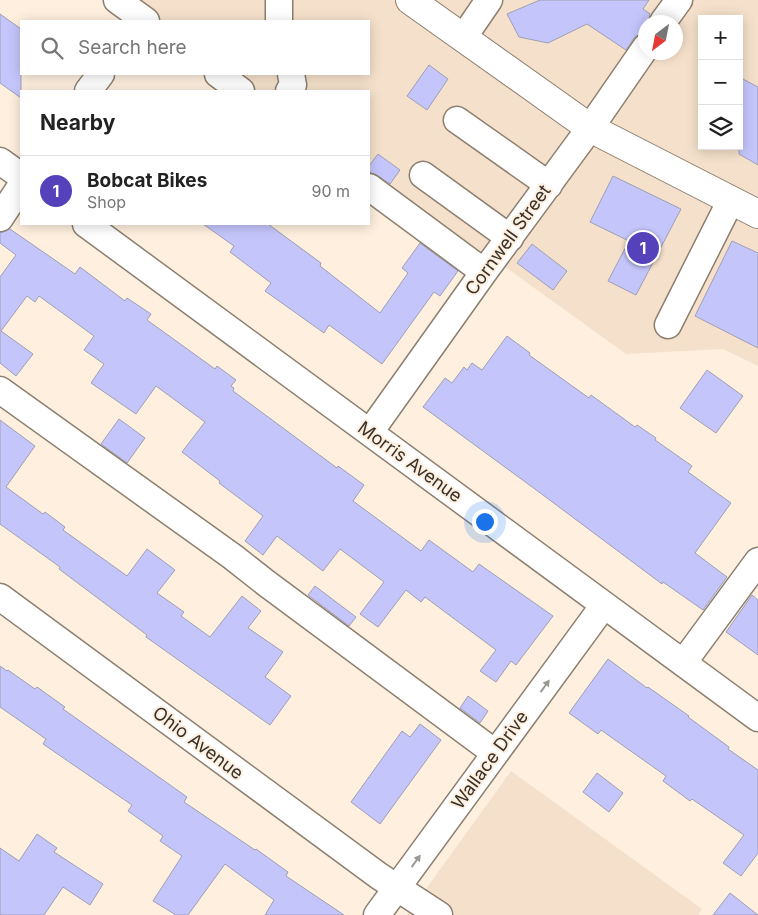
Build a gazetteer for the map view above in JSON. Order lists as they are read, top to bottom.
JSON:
{
  "streets": {
    "street": [
      "Cornwell Street",
      "Morris Avenue",
      "Ohio Avenue",
      "Wallace Drive"
    ]
  },
  "crossings": [
    ["Cornwell Street", "Morris Avenue"],
    ["Morris Avenue", "Wallace Drive"],
    ["Ohio Avenue", "Wallace Drive"]
  ],
  "one_way": ["Wallace Drive"],
  "north": "bottom left",
  "page": {
    "map_buttons": ["+", "−"],
    "search": "Search here",
    "heading": "Nearby",
    "list": [
      {
        "mark": "1",
        "name": "Bobcat Bikes",
        "note": "Shop",
        "value": "90 m"
      }
    ],
    "pins": "1"
  }
}
